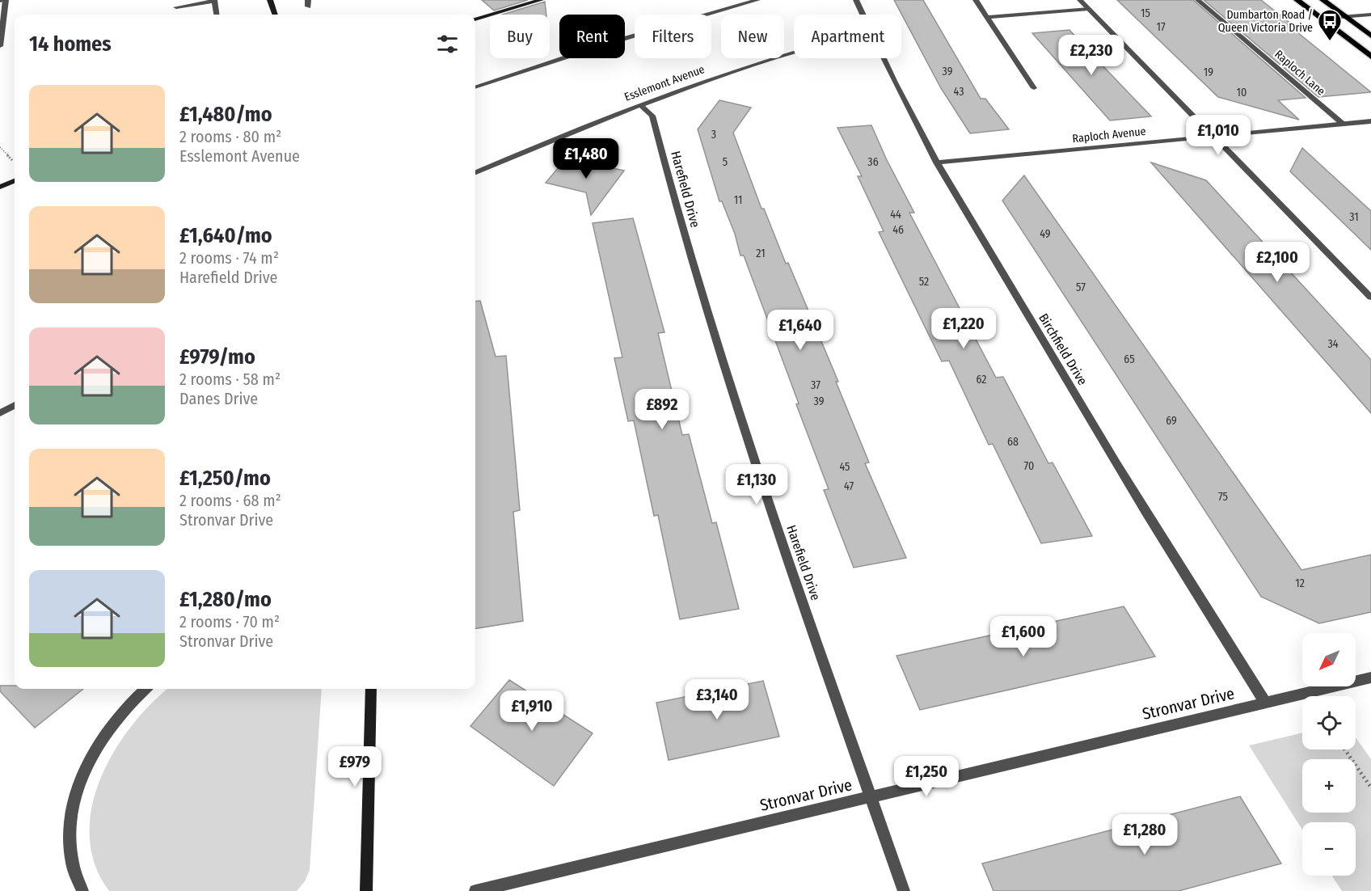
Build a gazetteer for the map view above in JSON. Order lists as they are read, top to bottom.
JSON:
{
  "streets": {
    "street": [
      "Raploch Lane",
      "Esslemont Avenue",
      "Raploch Avenue",
      "Harefield Drive",
      "Birchfield Drive",
      "Stronvar Drive"
    ]
  },
  "crossings": [
    ["Raploch Lane", "Raploch Avenue"],
    ["Esslemont Avenue", "Harefield Drive"],
    ["Raploch Avenue", "Birchfield Drive"],
    ["Harefield Drive", "Stronvar Drive"],
    ["Birchfield Drive", "Stronvar Drive"]
  ],
  "places": {
    "bus stop": ["Dumbarton Road / Queen Victoria Drive"]
  },
  "house_numbers": [
    "15",
    "17",
    "39",
    "19",
    "43",
    "10",
    "3",
    "5",
    "36",
    "11",
    "44",
    "31",
    "46",
    "49",
    "21",
    "52",
    "57",
    "34",
    "65",
    "62",
    "37",
    "39",
    "69",
    "68",
    "70",
    "45",
    "47",
    "75",
    "12"
  ],
  "north": "bottom left",
  "page": {
    "chip": [
      "Buy",
      "Rent",
      "Filters",
      "New",
      "Apartment"
    ],
    "heading": "14 homes",
    "price": [
      "£2,230",
      "£1,010",
      "£1,480",
      "£2,100",
      "£1,220",
      "£1,640",
      "£892",
      "£1,130",
      "£1,600",
      "£3,140",
      "£1,910",
      "£979",
      "£1,250",
      "£1,280"
    ],
    "list": [
      {
        "name": "£1,480/mo",
        "note": "2 rooms · 80 m² · Esslemont Avenue"
      },
      {
        "name": "£1,640/mo",
        "note": "2 rooms · 74 m² · Harefield Drive"
      },
      {
        "name": "£979/mo",
        "note": "2 rooms · 58 m² · Danes Drive"
      },
      {
        "name": "£1,250/mo",
        "note": "2 rooms · 68 m² · Stronvar Drive"
      },
      {
        "name": "£1,280/mo",
        "note": "2 rooms · 70 m² · Stronvar Drive"
      }
    ],
    "map_buttons": ["+", "−"]
  }
}
